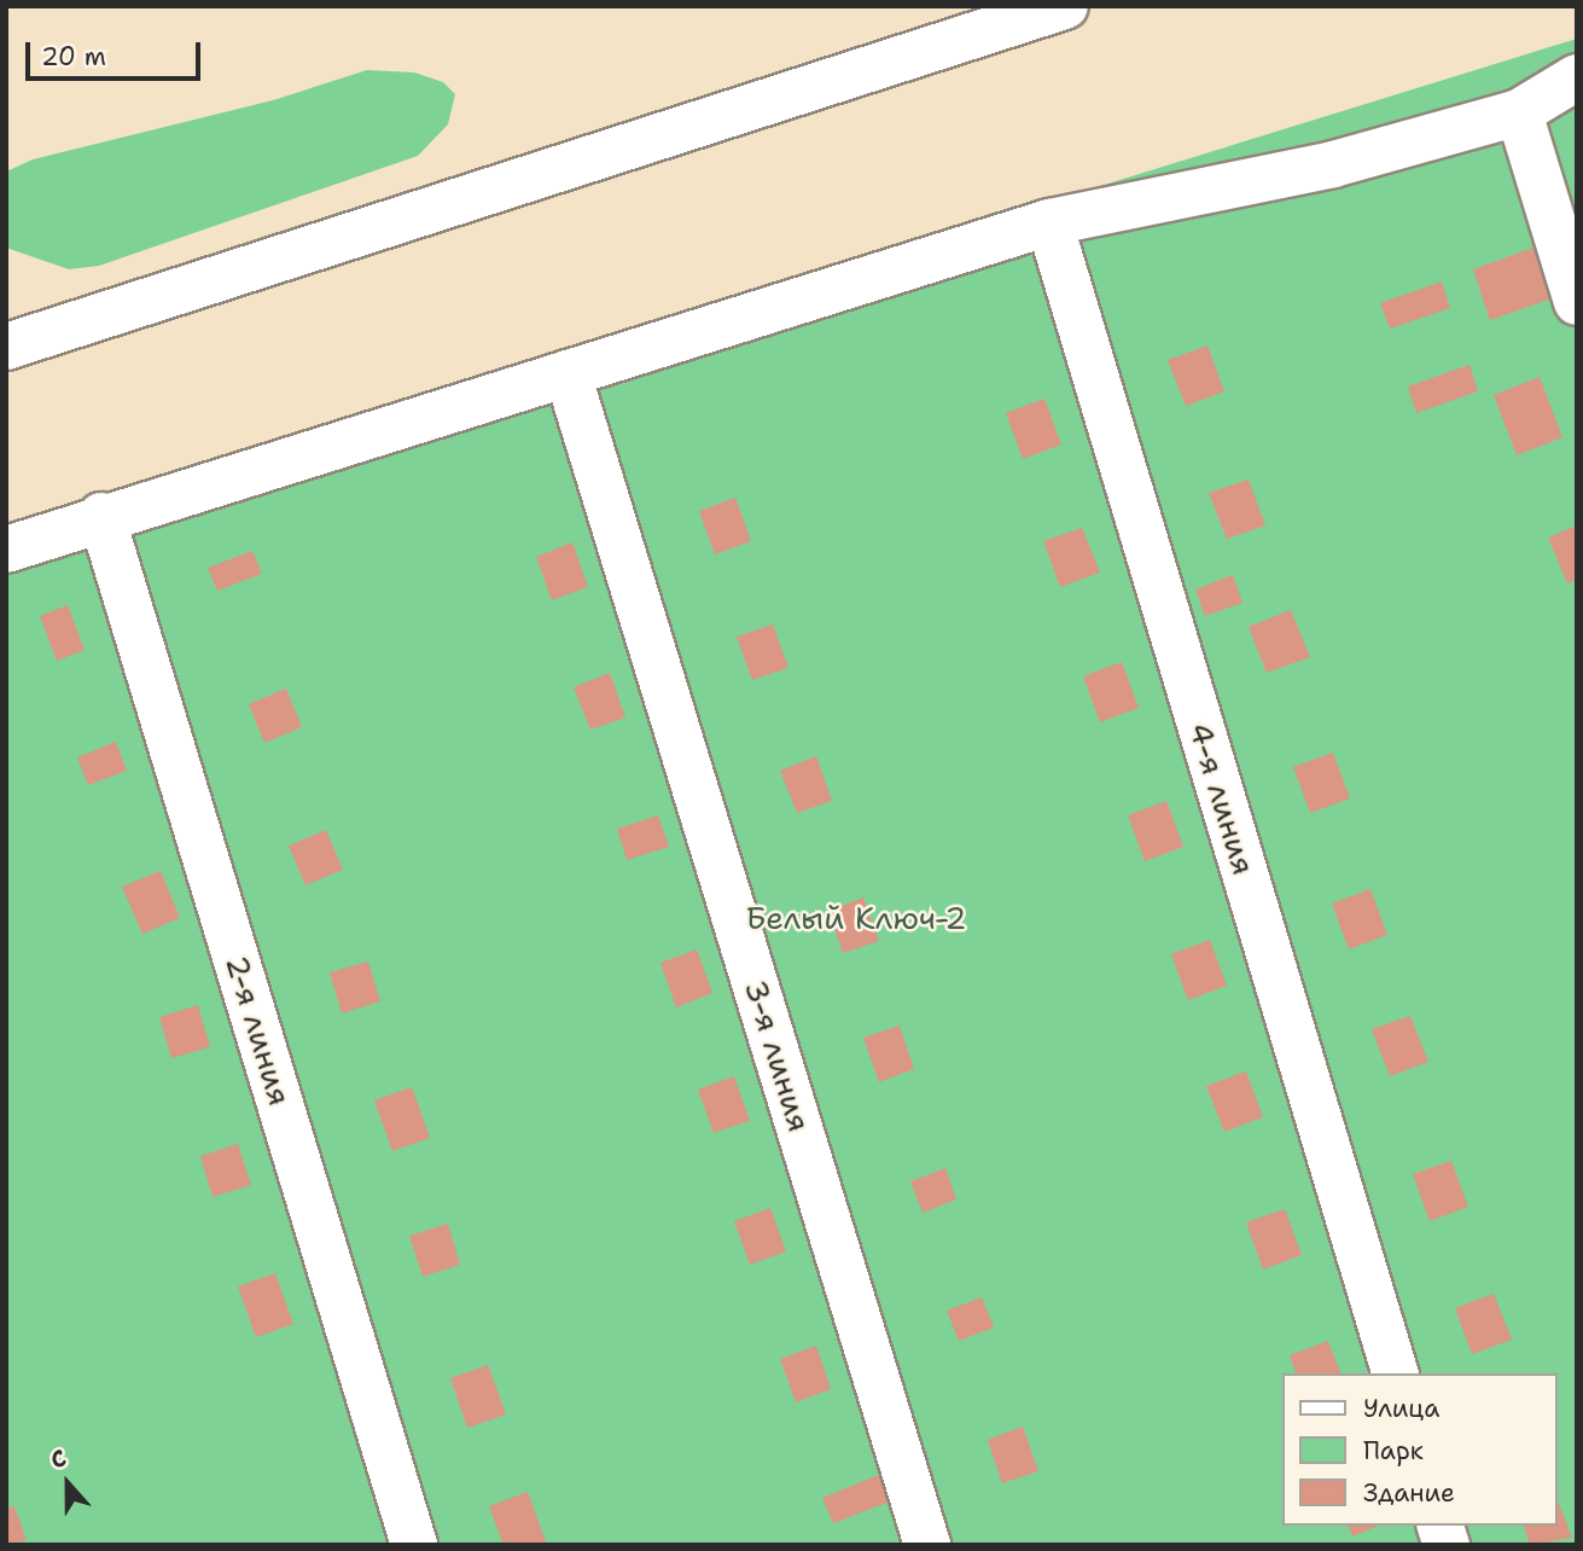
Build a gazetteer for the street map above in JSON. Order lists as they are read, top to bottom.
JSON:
{
  "streets": {
    "street": ["4-я линия", "2-я линия", "3-я линия"]
  },
  "parks": ["Белый Ключ-2"],
  "legend": ["Улица", "Парк", "Здание"],
  "scale_bar": "20 m",
  "north": "top"
}
